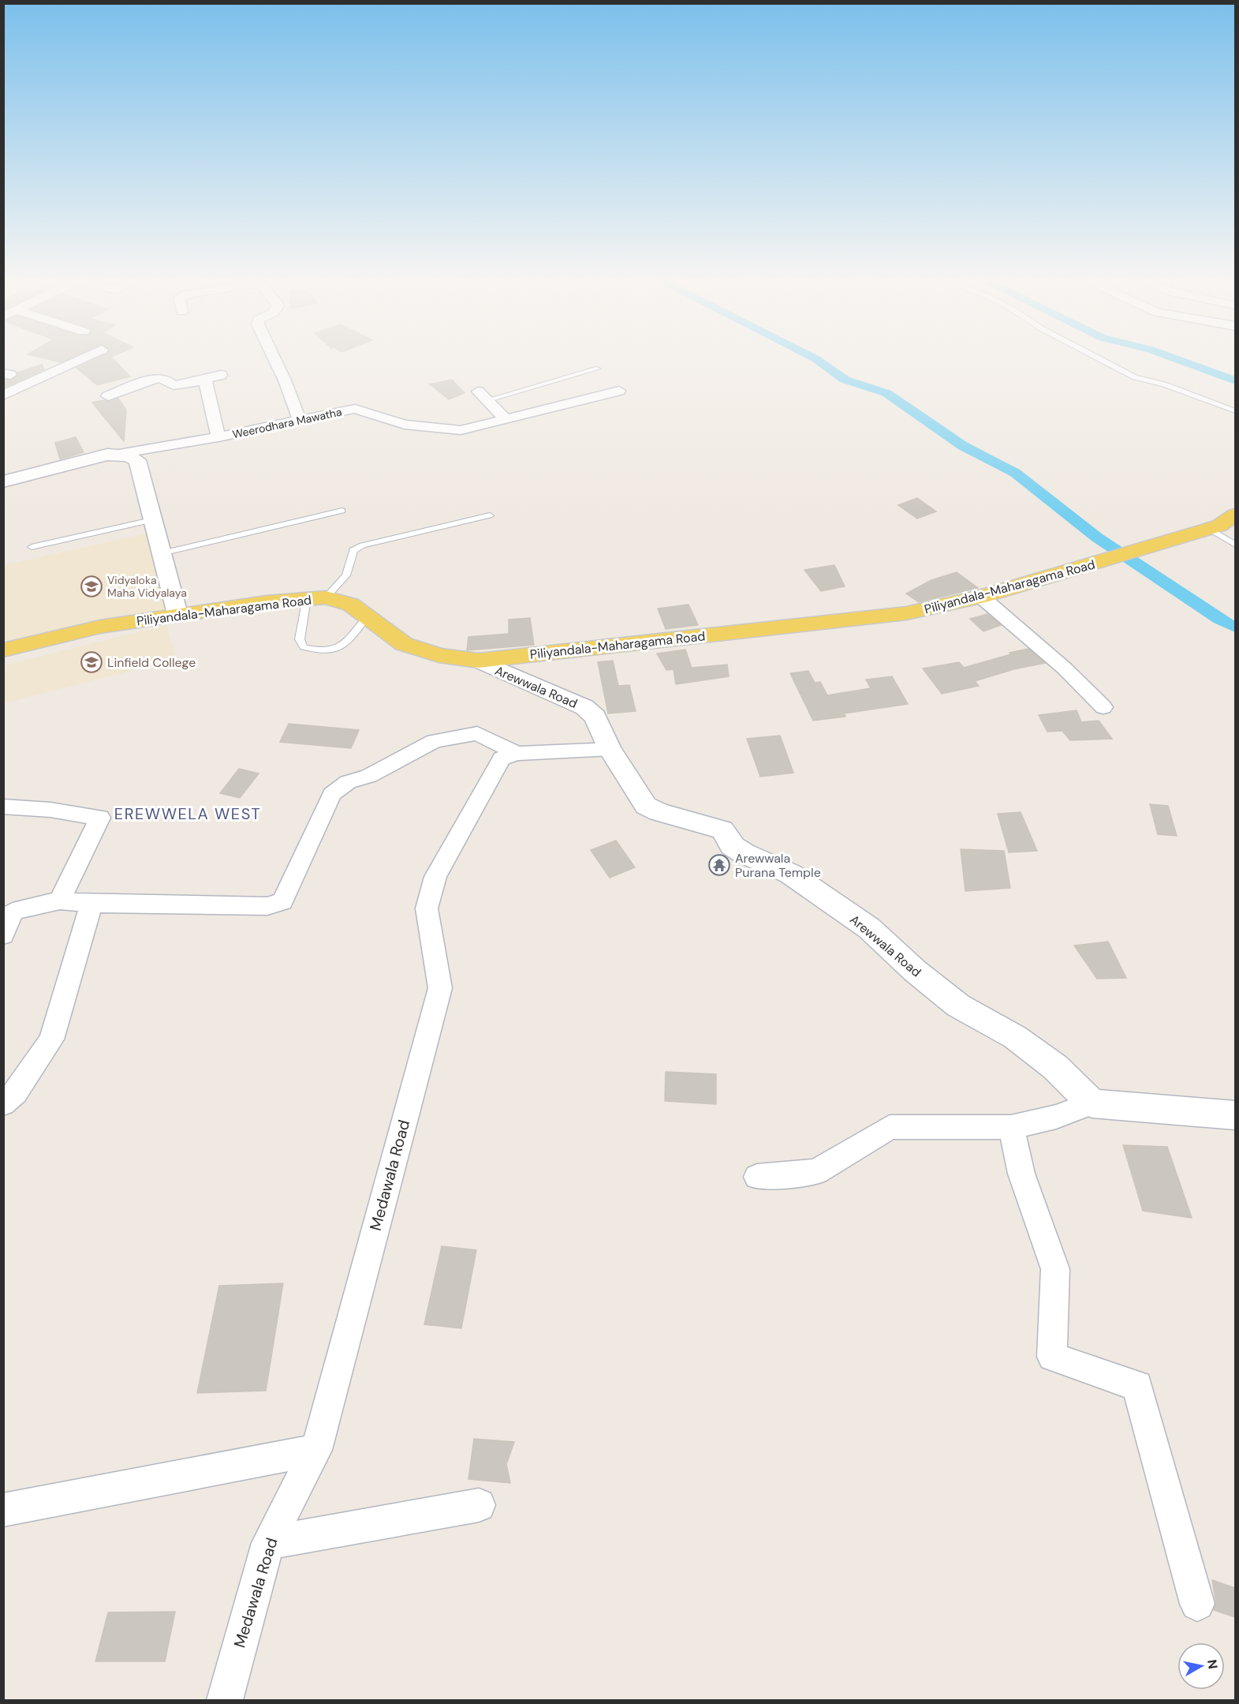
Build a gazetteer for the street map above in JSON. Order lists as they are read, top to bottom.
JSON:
{
  "streets": {
    "main road": ["Piliyandala-Maharagama Road"],
    "street": ["Weerodhara Mawatha", "Arewwala Road", "Medawala Road"]
  },
  "crossings": [
    ["Piliyandala-Maharagama Road", "Arewwala Road"],
    ["Arewwala Road", "Medawala Road"]
  ],
  "districts": ["EREWWELA WEST"],
  "places": {
    "school or university": ["Vidyaloka Maha Vidyalaya", "Linfield College"],
    "temple": ["Arewwala Purana Temple"]
  },
  "north": "right"
}
